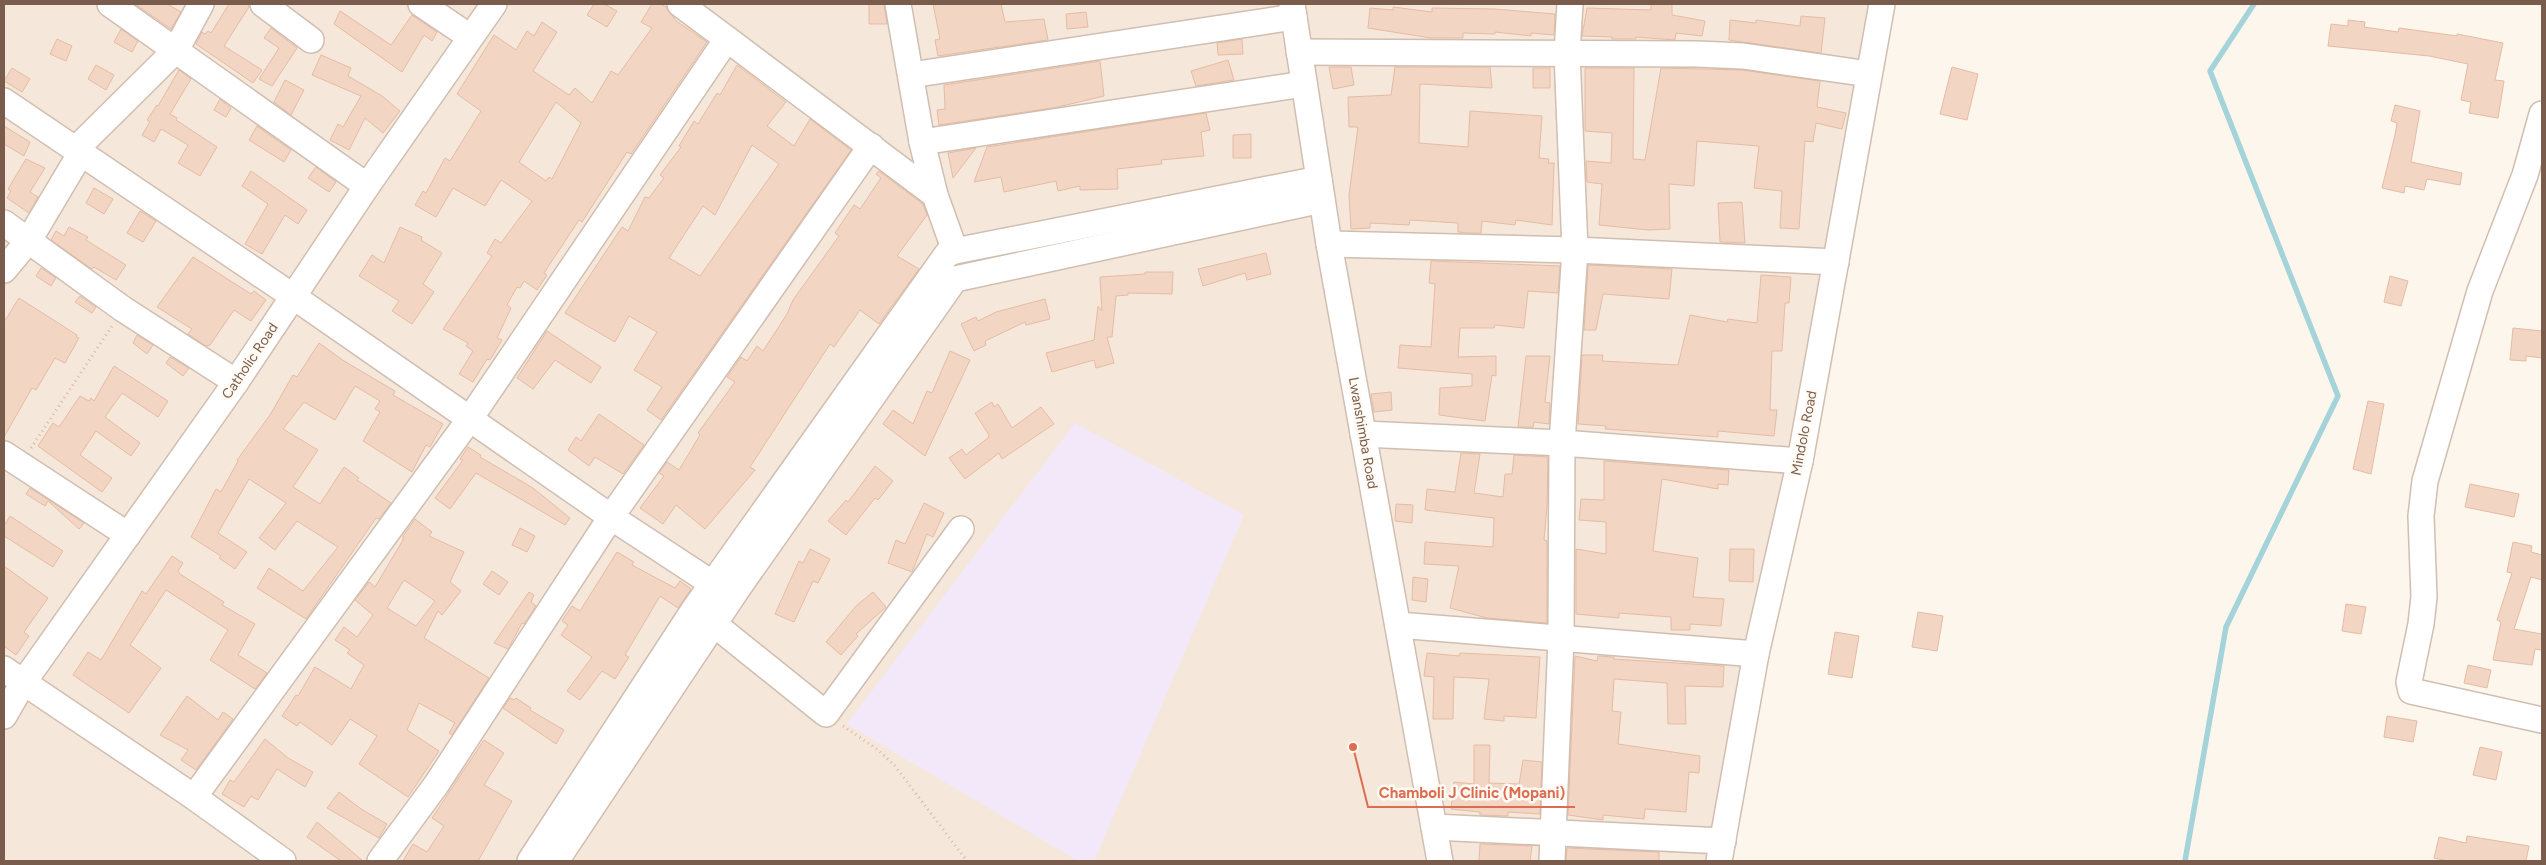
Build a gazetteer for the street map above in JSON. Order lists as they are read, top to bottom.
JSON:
{
  "streets": {
    "street": ["Catholic Road", "Lwanshimba Road", "Mindolo Road"]
  },
  "places": ["Chamboli J Clinic (Mopani)"]
}
